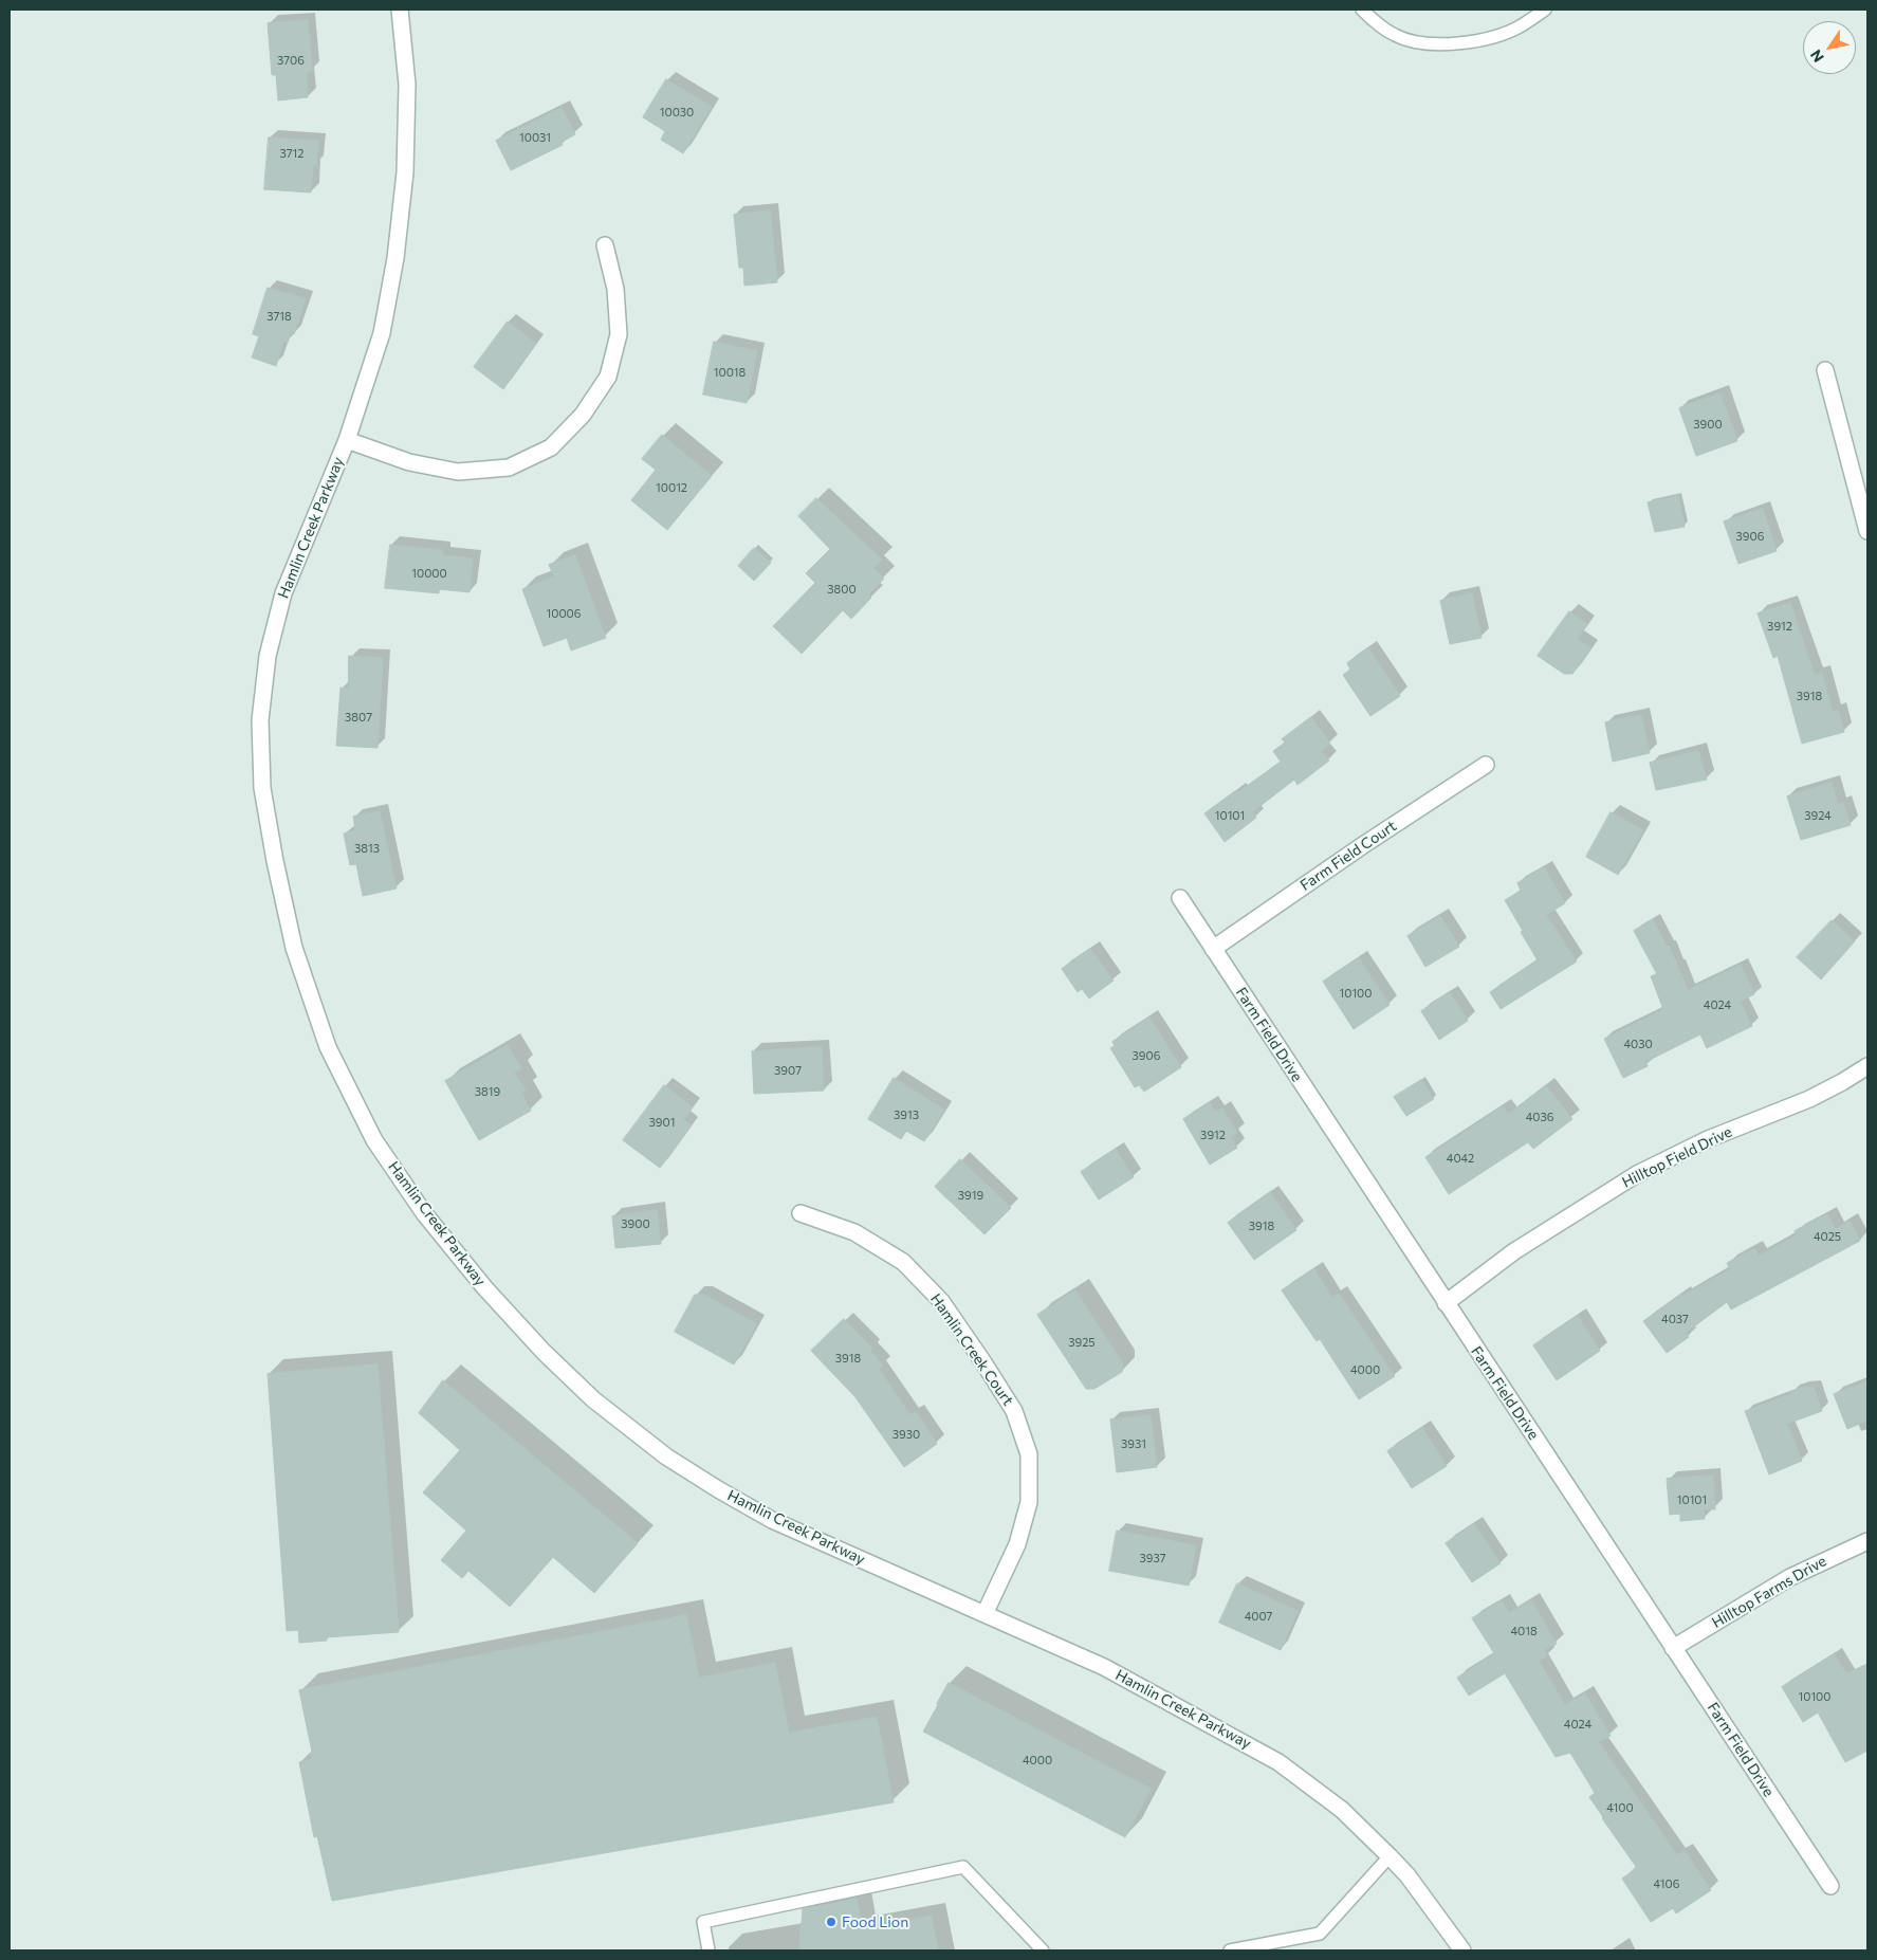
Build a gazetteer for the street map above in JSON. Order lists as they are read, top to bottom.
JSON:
{
  "streets": {
    "street": [
      "Hamlin Creek Parkway",
      "Farm Field Court",
      "Farm Field Drive",
      "Hilltop Field Drive",
      "Hamlin Creek Court",
      "Hilltop Farms Drive"
    ]
  },
  "crossings": [
    ["Hamlin Creek Parkway", "Hamlin Creek Court"],
    ["Farm Field Court", "Farm Field Drive"],
    ["Farm Field Drive", "Hilltop Field Drive"],
    ["Farm Field Drive", "Hilltop Farms Drive"]
  ],
  "places": ["Food Lion"],
  "house_numbers": [
    "3706",
    "10030",
    "10031",
    "3712",
    "3718",
    "10018",
    "3900",
    "10012",
    "3906",
    "10000",
    "3800",
    "10006",
    "3912",
    "3918",
    "3807",
    "10101",
    "3924",
    "3813",
    "10100",
    "4024",
    "4030",
    "3906",
    "3907",
    "3819",
    "3913",
    "4036",
    "3901",
    "3912",
    "4042",
    "3919",
    "3900",
    "3918",
    "4025",
    "4037",
    "3925",
    "3918",
    "4000",
    "3930",
    "3931",
    "10101",
    "3937",
    "4007",
    "4018",
    "10100",
    "4024",
    "4000",
    "4100",
    "4106"
  ],
  "north": "bottom left"
}
